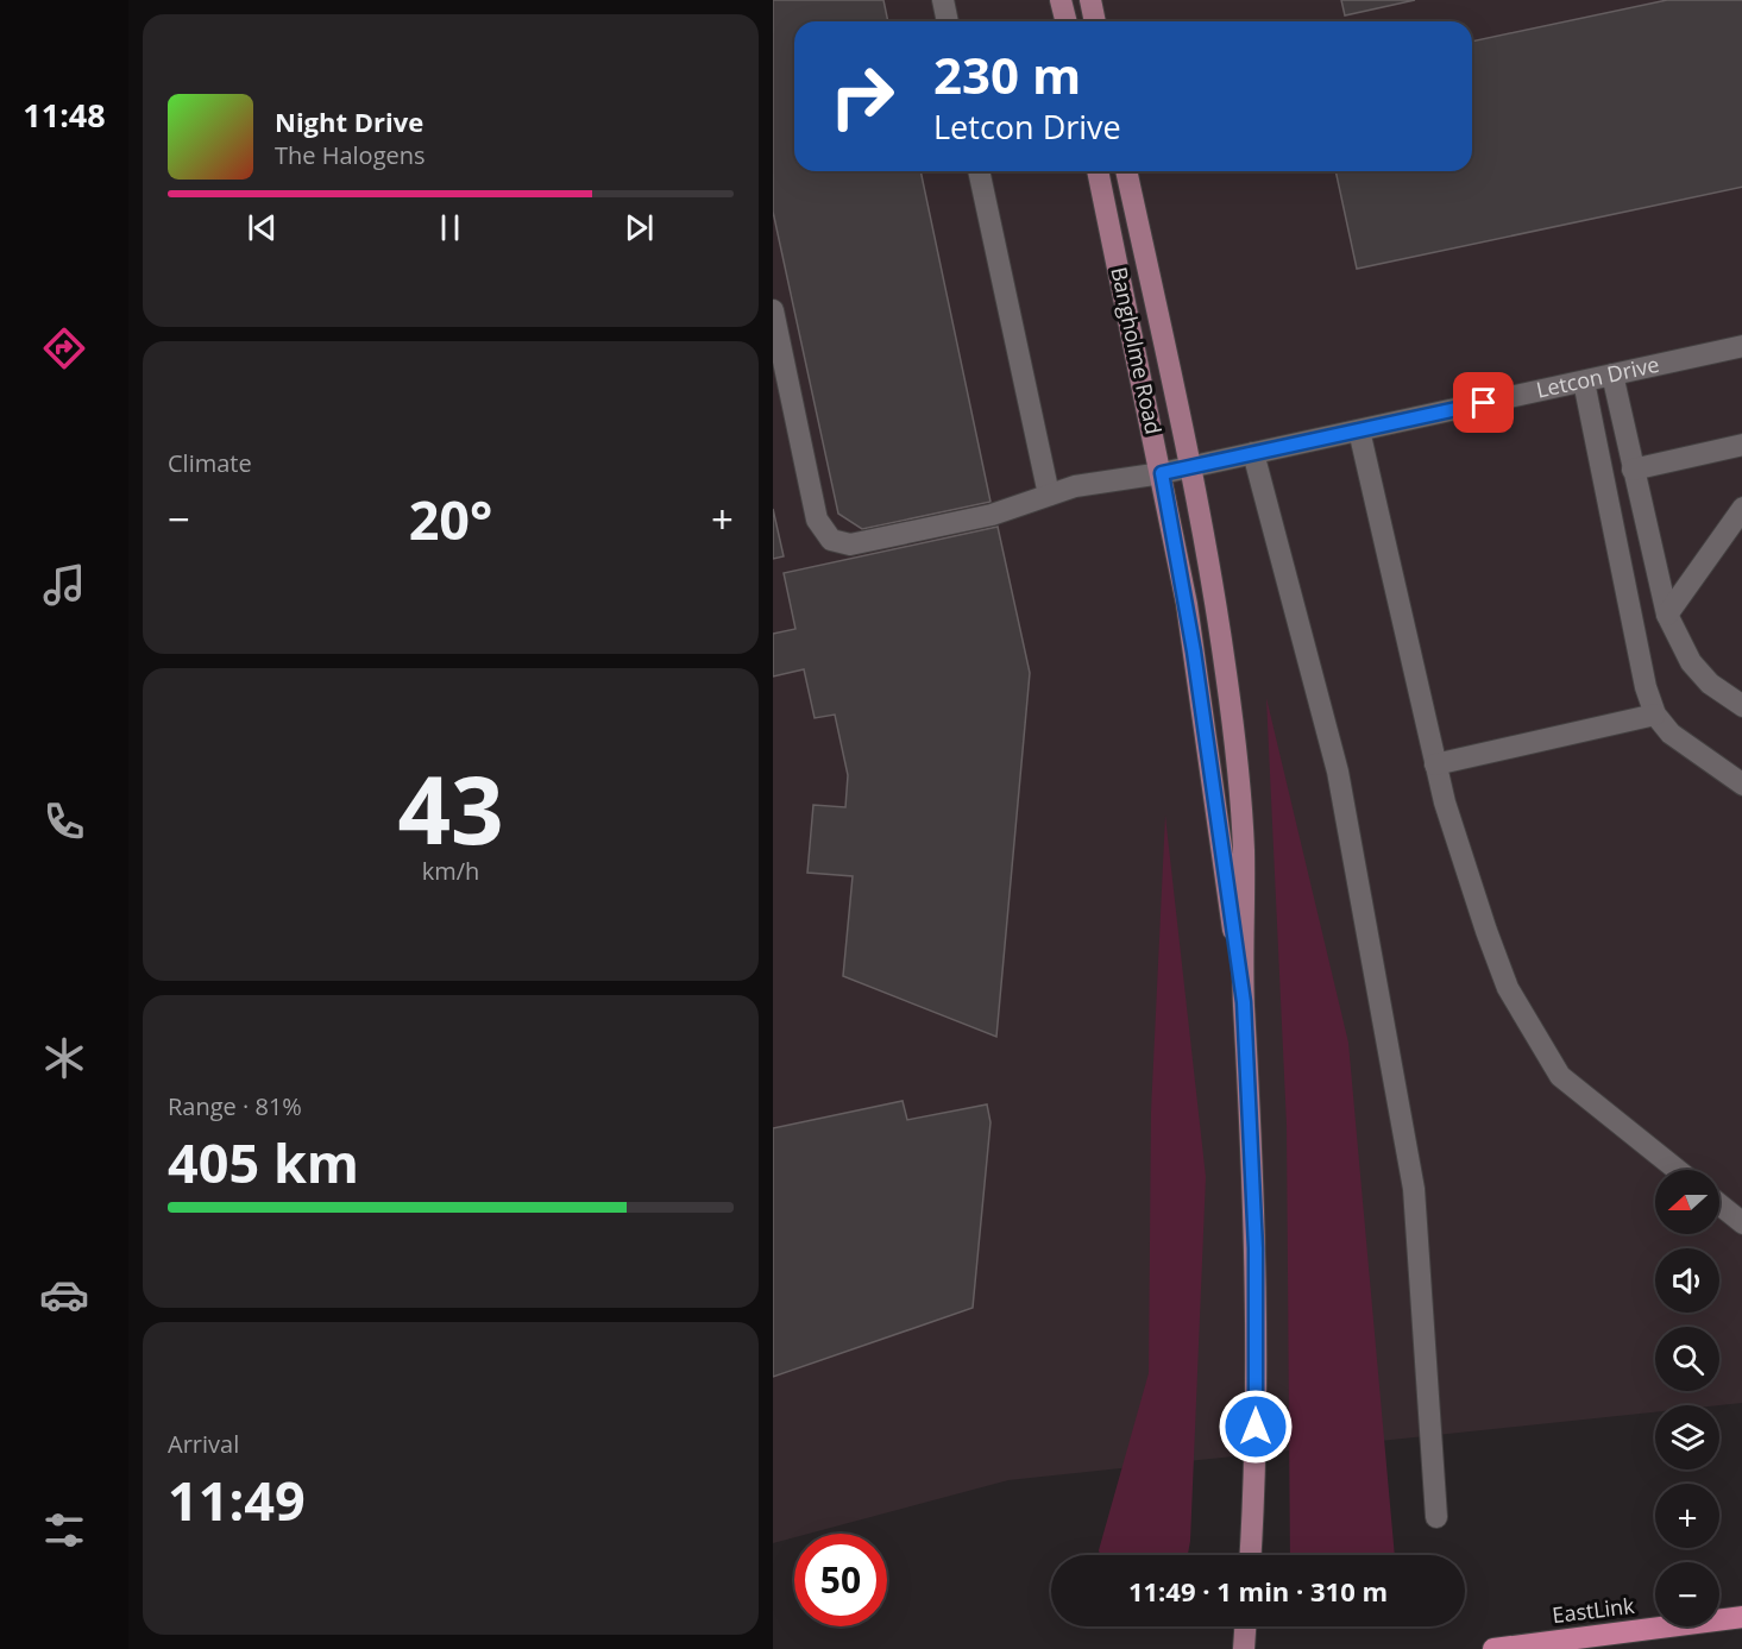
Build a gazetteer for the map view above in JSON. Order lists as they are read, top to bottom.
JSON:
{
  "streets": {
    "highway": ["EastLink"],
    "main road": ["Bangholme Road"],
    "street": ["Letcon Drive"]
  },
  "crossings": [
    ["Bangholme Road", "Letcon Drive"]
  ],
  "north": "left",
  "page": {
    "tabs": "11:48",
    "turn": ["230 m", "Letcon Drive"],
    "song": ["Night Drive", "The Halogens"],
    "tile": [
      "Climate",
      ["43", "km/h"],
      ["Range · 81%", "405 km"],
      ["Arrival", "11:49"]
    ],
    "heat": ["−", "20°", "+"],
    "map_buttons": ["+", "−"],
    "limit": "50",
    "trip": "11:49 · 1 min · 310 m"
  }
}
